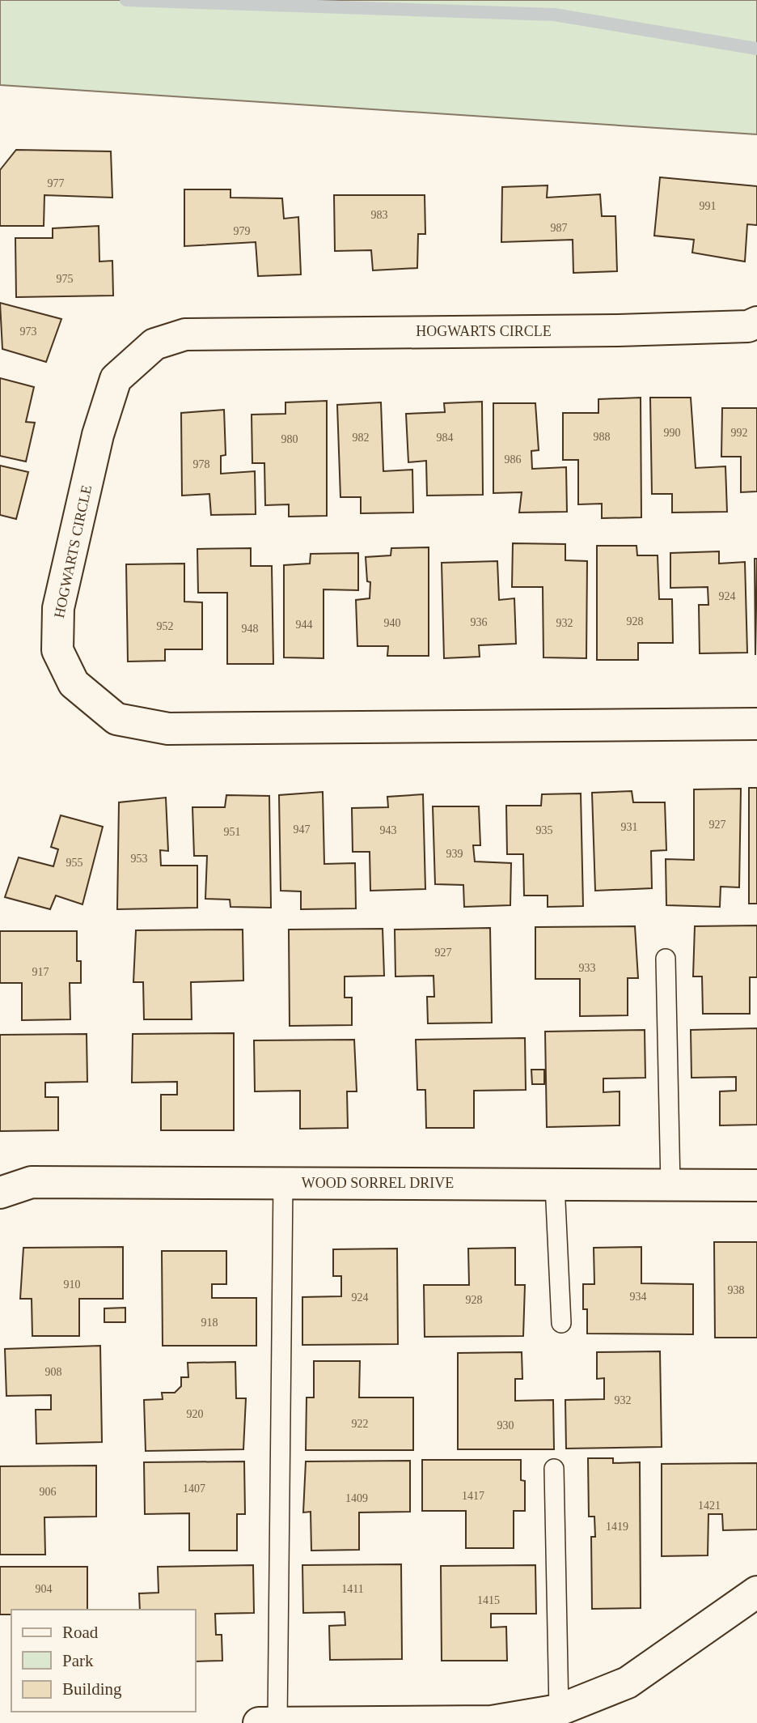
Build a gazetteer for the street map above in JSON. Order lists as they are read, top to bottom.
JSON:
{
  "streets": {
    "street": ["HOGWARTS CIRCLE", "WOOD SORREL DRIVE"]
  },
  "house_numbers": [
    "977",
    "991",
    "983",
    "987",
    "979",
    "975",
    "973",
    "990",
    "992",
    "988",
    "982",
    "984",
    "980",
    "986",
    "978",
    "924",
    "928",
    "936",
    "940",
    "932",
    "944",
    "952",
    "948",
    "927",
    "931",
    "947",
    "943",
    "935",
    "951",
    "939",
    "953",
    "955",
    "927",
    "933",
    "917",
    "910",
    "938",
    "934",
    "924",
    "928",
    "918",
    "908",
    "932",
    "920",
    "922",
    "930",
    "1407",
    "906",
    "1417",
    "1409",
    "1421",
    "1419",
    "904",
    "1411",
    "1415"
  ],
  "legend": ["Road", "Park", "Building"]
}
